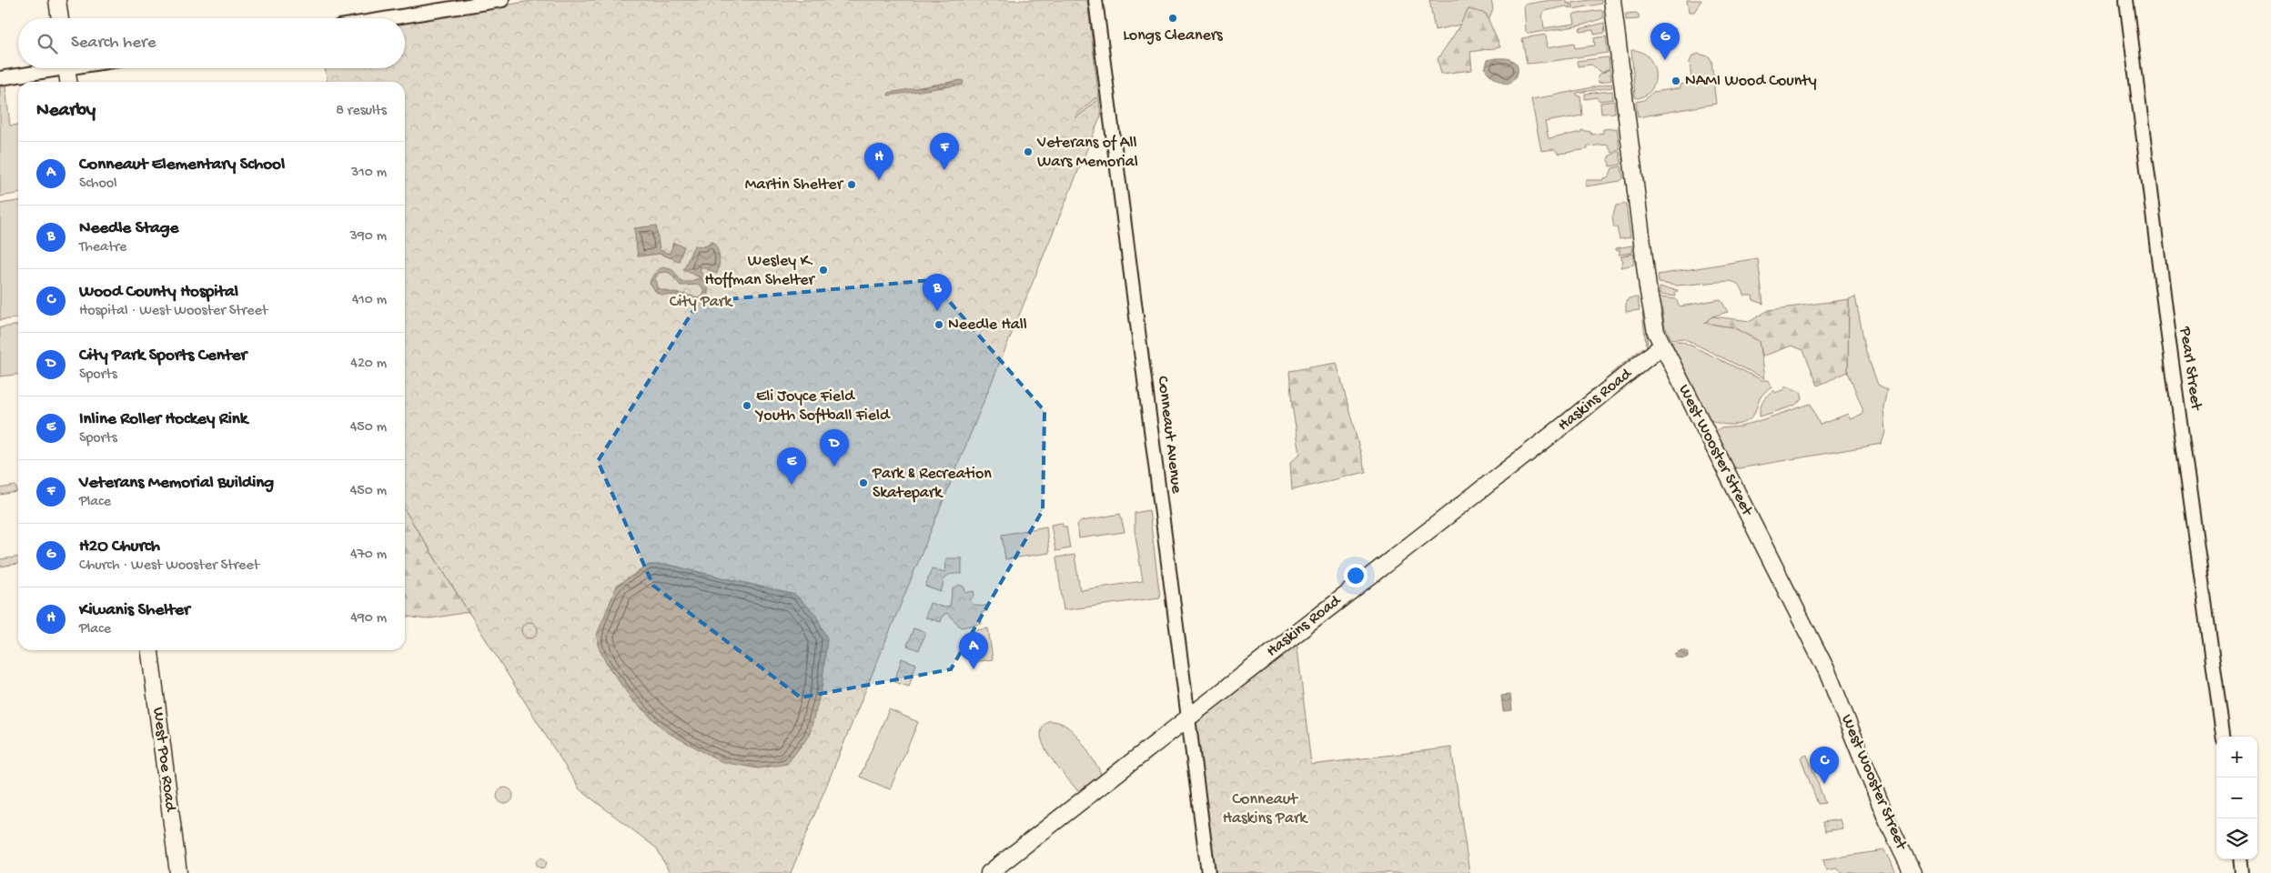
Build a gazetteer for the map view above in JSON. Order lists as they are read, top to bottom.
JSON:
{
  "streets": {
    "main road": ["Haskins Road", "West Wooster Street", "West Poe Road"],
    "street": ["Pearl Street", "Conneaut Avenue"]
  },
  "crossings": [
    ["Haskins Road", "Conneaut Avenue"],
    ["Haskins Road", "West Wooster Street"]
  ],
  "parks": ["City Park", "Conneaut Haskins Park"],
  "places": [
    "Longs Cleaners",
    "NAMI Wood County",
    "Veterans of All Wars Memorial",
    "Martin Shelter",
    "Wesley K. Hoffman Shelter",
    "Needle Hall",
    "Eli Joyce Field Youth Softball Field",
    "Park & Recreation Skatepark"
  ],
  "page": {
    "search": "Search here",
    "pins": [
      "G",
      "F",
      "H",
      "B",
      "D",
      "E",
      "A",
      "C"
    ],
    "heading": ["Nearby", "8 results"],
    "list": [
      {
        "mark": "A",
        "name": "Conneaut Elementary School",
        "note": "School",
        "value": "310 m"
      },
      {
        "mark": "B",
        "name": "Needle Stage",
        "note": "Theatre",
        "value": "390 m"
      },
      {
        "mark": "C",
        "name": "Wood County Hospital",
        "note": "Hospital · West Wooster Street",
        "value": "410 m"
      },
      {
        "mark": "D",
        "name": "City Park Sports Center",
        "note": "Sports",
        "value": "420 m"
      },
      {
        "mark": "E",
        "name": "Inline Roller Hockey Rink",
        "note": "Sports",
        "value": "450 m"
      },
      {
        "mark": "F",
        "name": "Veterans Memorial Building",
        "note": "Place",
        "value": "450 m"
      },
      {
        "mark": "G",
        "name": "H2O Church",
        "note": "Church · West Wooster Street",
        "value": "470 m"
      },
      {
        "mark": "H",
        "name": "Kiwanis Shelter",
        "note": "Place",
        "value": "490 m"
      }
    ],
    "map_buttons": ["+", "−"]
  }
}
